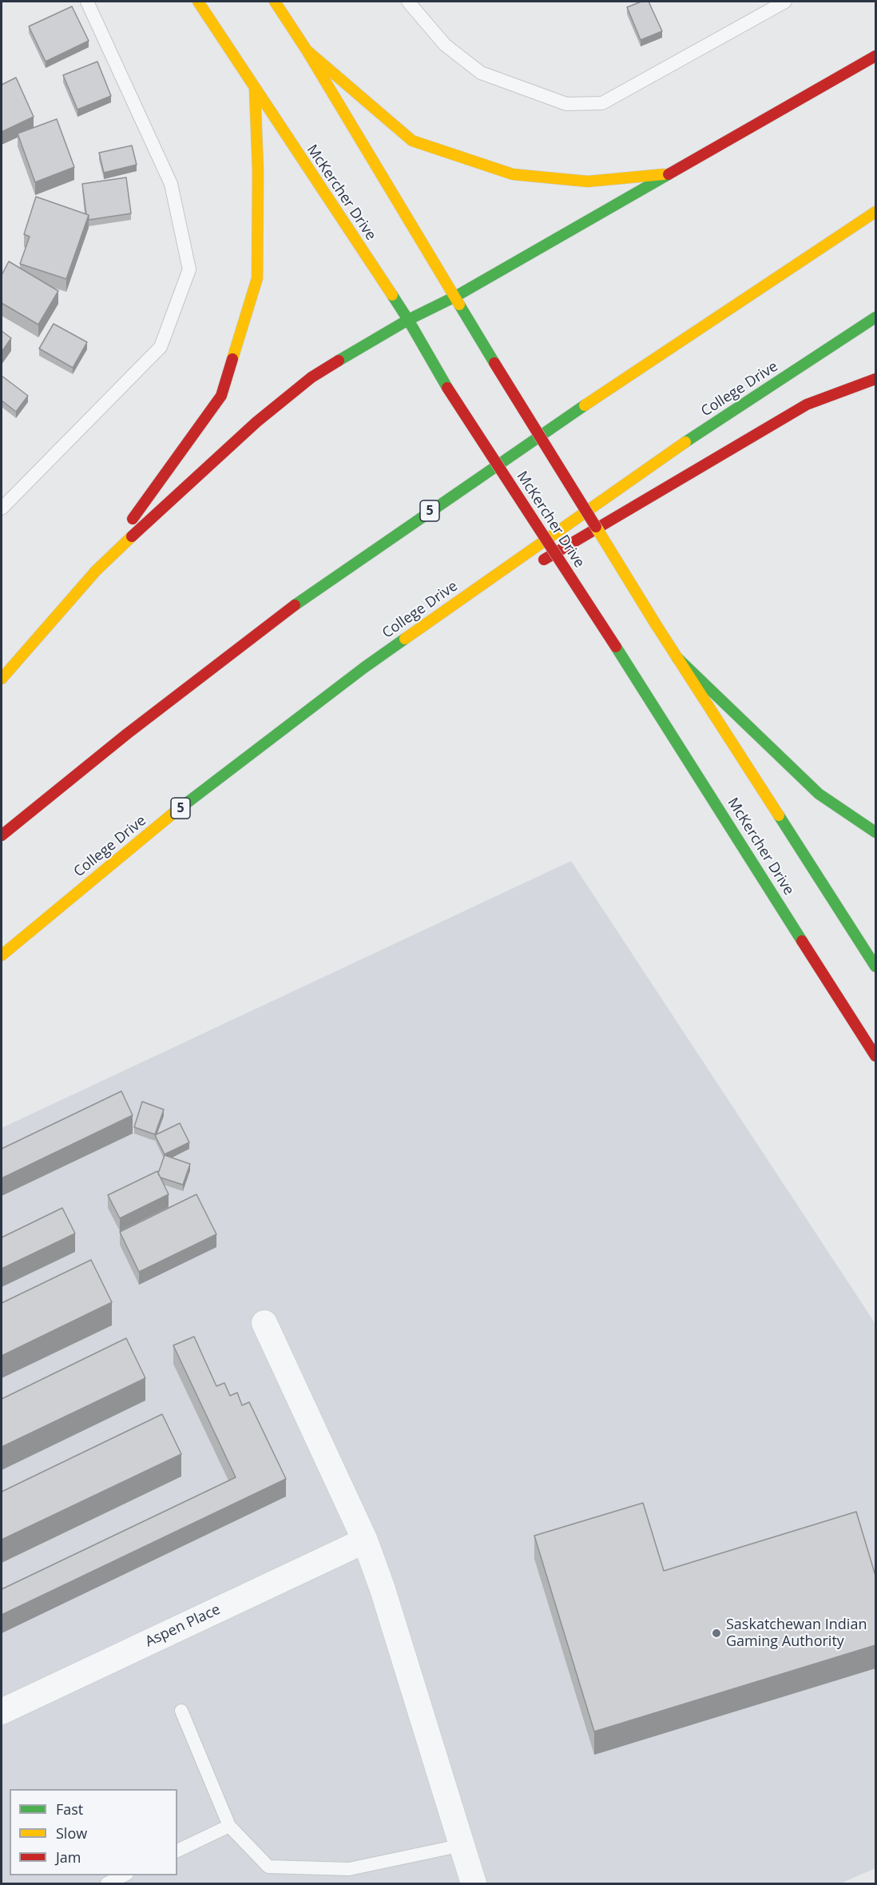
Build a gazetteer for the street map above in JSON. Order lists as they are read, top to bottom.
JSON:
{
  "streets": {
    "main road": ["McKercher Drive", "College Drive", "5"],
    "street": ["Aspen Place"]
  },
  "places": ["Saskatchewan Indian Gaming Authority"],
  "legend": ["Fast", "Slow", "Jam"]
}
